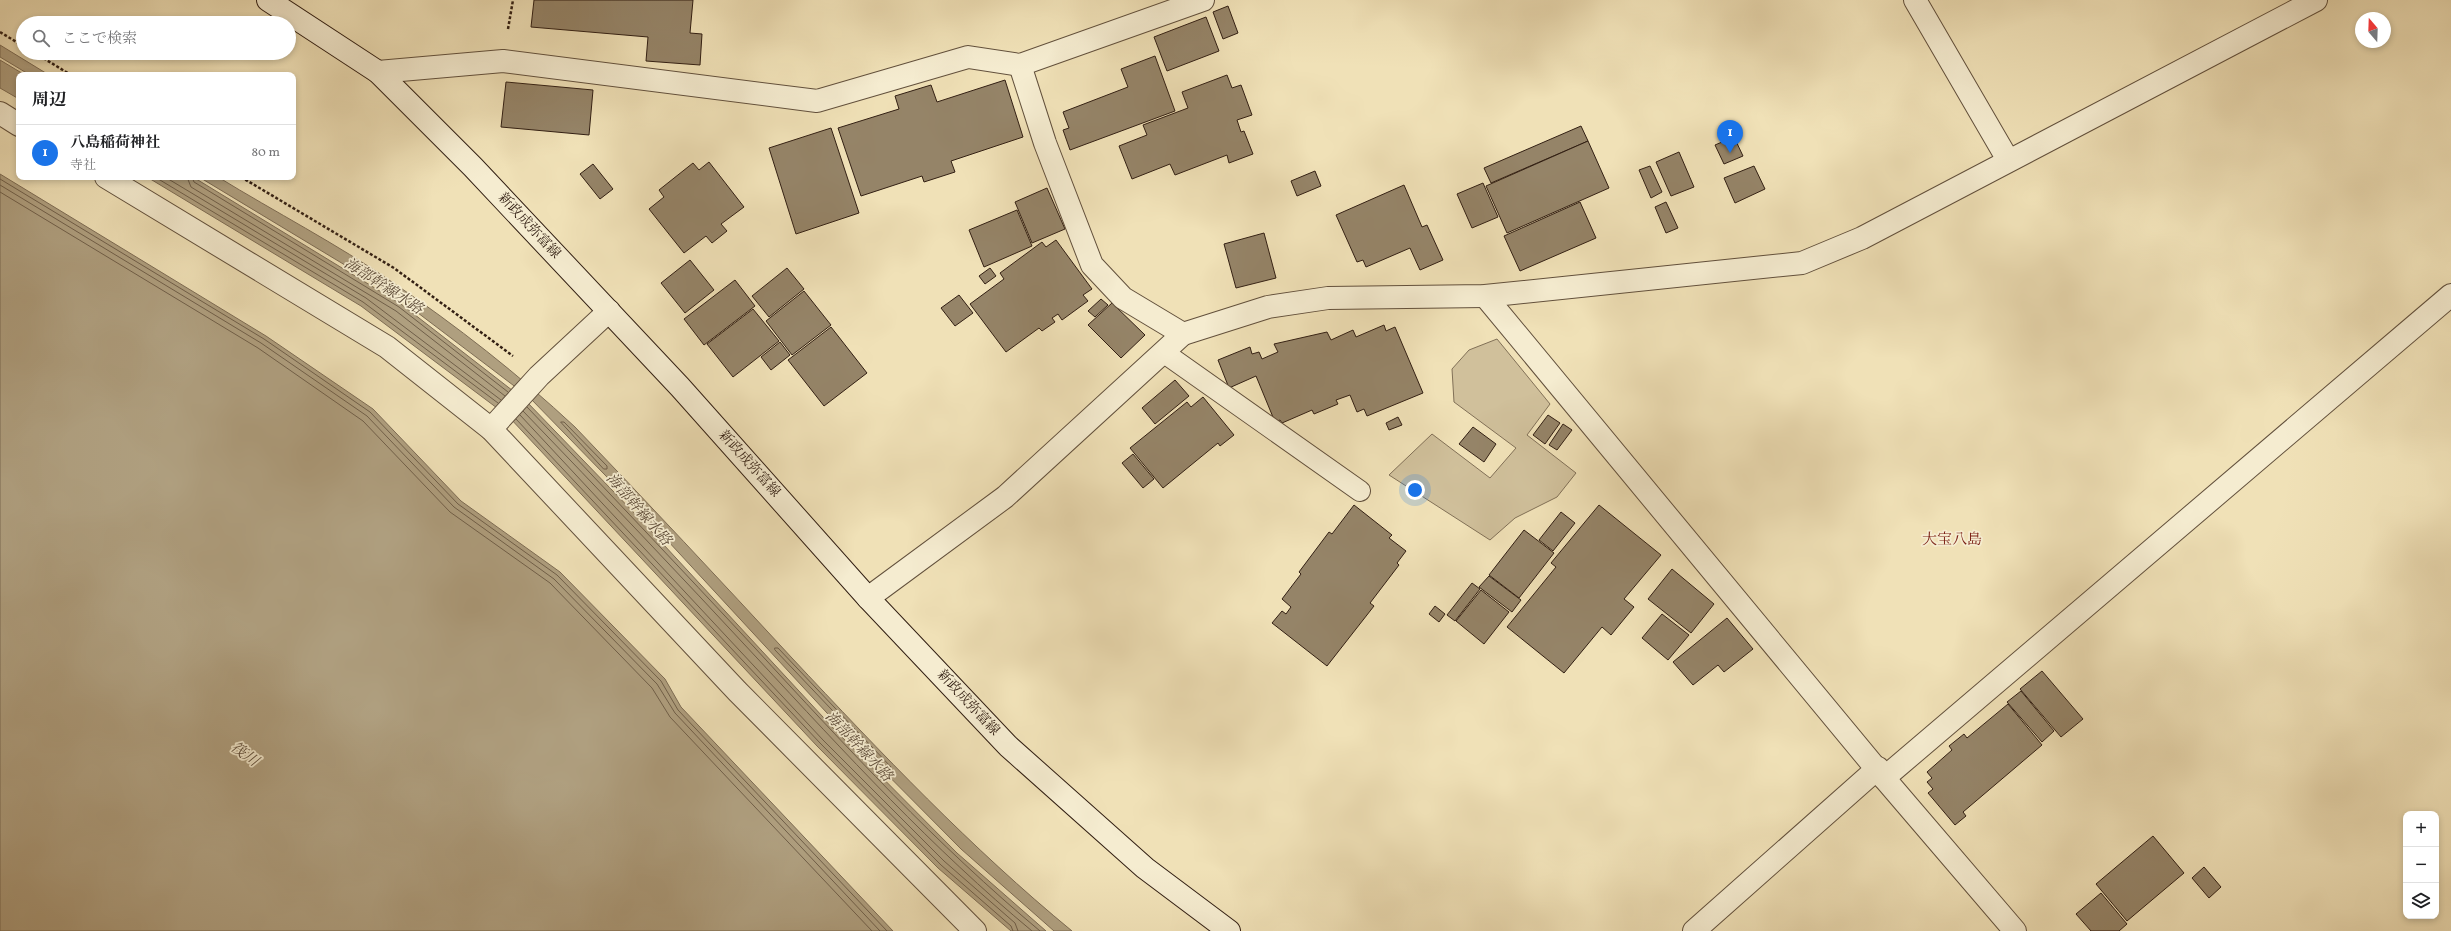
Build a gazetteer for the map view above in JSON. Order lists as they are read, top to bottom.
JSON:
{
  "streets": {
    "street": ["新政成弥富線"]
  },
  "districts": ["大宝八島"],
  "water": ["海部幹線水路", "筏川"],
  "north": "top",
  "page": {
    "search": "ここで検索",
    "heading": "周辺",
    "pins": "1",
    "list": [
      {
        "mark": "1",
        "name": "八島稲荷神社",
        "note": "寺社",
        "value": "80 m"
      }
    ],
    "map_buttons": ["+", "−"]
  }
}
